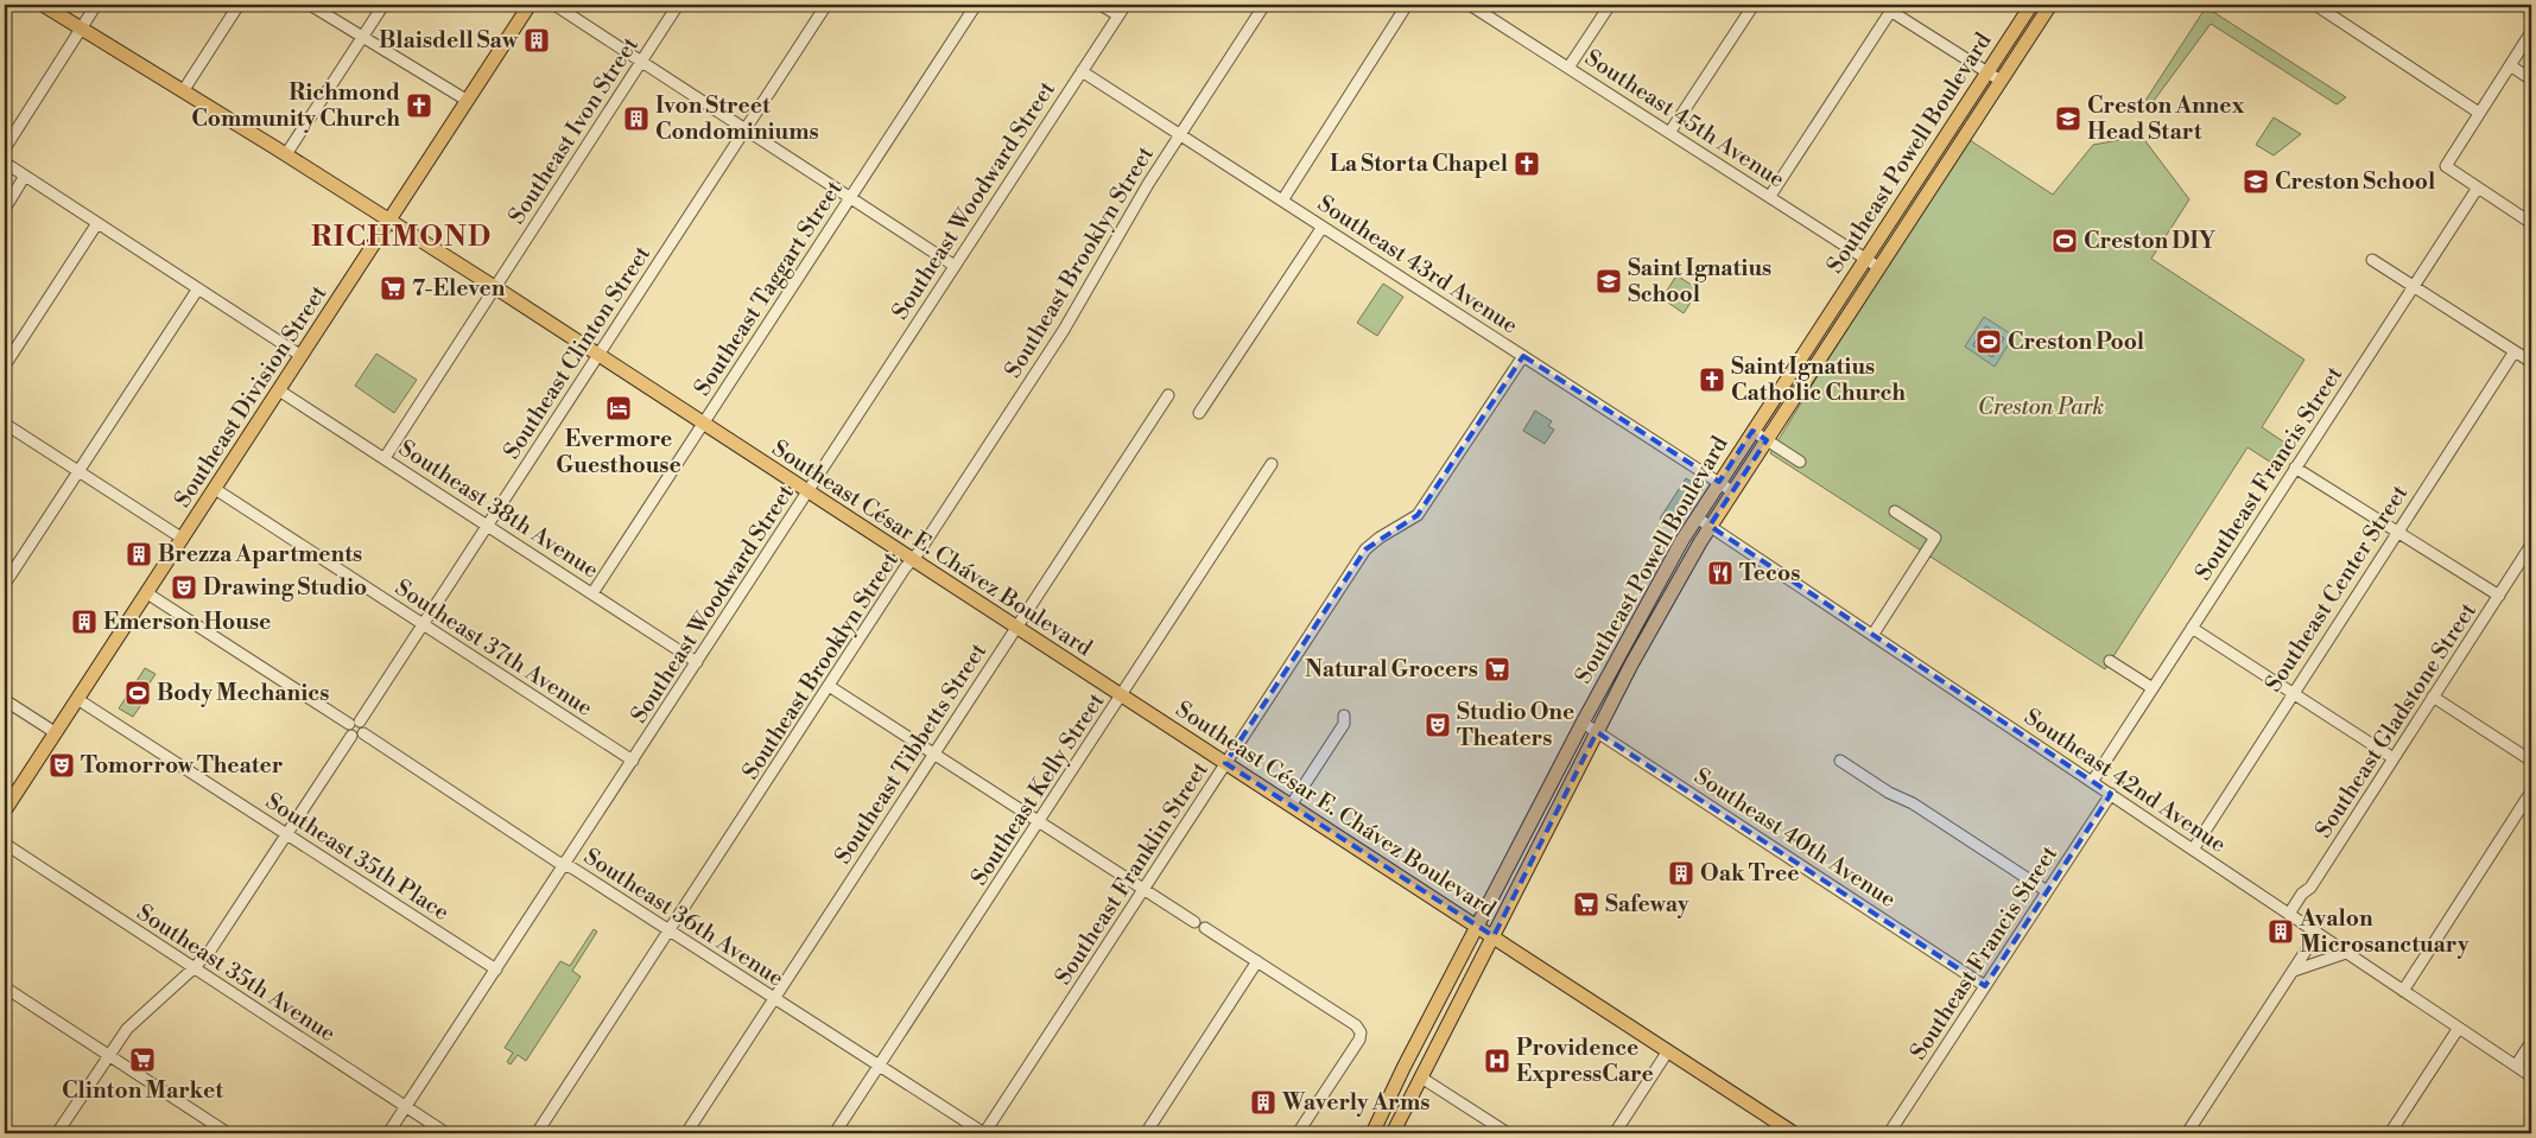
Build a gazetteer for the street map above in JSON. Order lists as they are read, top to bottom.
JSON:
{
  "streets": {
    "main road": ["Southeast Powell Boulevard", "Southeast Division Street", "Southeast César E. Chávez Boulevard"],
    "street": [
      "Southeast 45th Avenue",
      "Southeast Ivon Street",
      "Southeast Woodward Street",
      "Southeast Brooklyn Street",
      "Southeast 43rd Avenue",
      "Southeast Taggart Street",
      "Southeast Clinton Street",
      "Southeast Francis Street",
      "Southeast 38th Avenue",
      "Southeast Center Street",
      "Southeast 37th Avenue",
      "Southeast Gladstone Street",
      "Southeast Tibbetts Street",
      "Southeast 42nd Avenue",
      "Southeast Kelly Street",
      "Southeast 40th Avenue",
      "Southeast 35th Place",
      "Southeast Franklin Street",
      "Southeast 36th Avenue",
      "Southeast 35th Avenue"
    ]
  },
  "crossings": [
    ["Southeast 45th Avenue", "Southeast Powell Boulevard"],
    ["Southeast Ivon Street", "Southeast 38th Avenue"],
    ["Southeast Ivon Street", "Southeast César E. Chávez Boulevard"],
    ["Southeast Powell Boulevard", "Southeast 43rd Avenue"],
    ["Southeast Powell Boulevard", "Southeast César E. Chávez Boulevard"],
    ["Southeast Powell Boulevard", "Southeast 42nd Avenue"],
    ["Southeast Powell Boulevard", "Southeast 40th Avenue"],
    ["Southeast Woodward Street", "Southeast 43rd Avenue"],
    ["Southeast Woodward Street", "Southeast 38th Avenue"],
    ["Southeast Woodward Street", "Southeast César E. Chávez Boulevard"],
    ["Southeast Woodward Street", "Southeast 37th Avenue"],
    ["Southeast Woodward Street", "Southeast 35th Place"],
    ["Southeast Woodward Street", "Southeast 36th Avenue"],
    ["Southeast Woodward Street", "Southeast 35th Avenue"],
    ["Southeast Brooklyn Street", "Southeast 43rd Avenue"],
    ["Southeast Brooklyn Street", "Southeast César E. Chávez Boulevard"],
    ["Southeast Brooklyn Street", "Southeast 36th Avenue"],
    ["Southeast 43rd Avenue", "Southeast Franklin Street"],
    ["Southeast Taggart Street", "Southeast 38th Avenue"],
    ["Southeast Taggart Street", "Southeast César E. Chávez Boulevard"],
    ["Southeast Clinton Street", "Southeast 38th Avenue"],
    ["Southeast Clinton Street", "Southeast César E. Chávez Boulevard"],
    ["Southeast Clinton Street", "Southeast 37th Avenue"],
    ["Southeast Clinton Street", "Southeast 36th Avenue"],
    ["Southeast Division Street", "Southeast 38th Avenue"],
    ["Southeast Division Street", "Southeast César E. Chávez Boulevard"],
    ["Southeast Division Street", "Southeast 37th Avenue"],
    ["Southeast Division Street", "Southeast 35th Place"],
    ["Southeast Francis Street", "Southeast 42nd Avenue"],
    ["Southeast Francis Street", "Southeast 40th Avenue"],
    ["Southeast César E. Chávez Boulevard", "Southeast Tibbetts Street"],
    ["Southeast César E. Chávez Boulevard", "Southeast Kelly Street"],
    ["Southeast César E. Chávez Boulevard", "Southeast Franklin Street"],
    ["Southeast Center Street", "Southeast 42nd Avenue"],
    ["Southeast Gladstone Street", "Southeast 42nd Avenue"],
    ["Southeast Tibbetts Street", "Southeast 36th Avenue"],
    ["Southeast Kelly Street", "Southeast 36th Avenue"],
    ["Southeast Franklin Street", "Southeast 36th Avenue"]
  ],
  "districts": ["RICHMOND"],
  "parks": ["Creston Park"],
  "places": {
    "building": [
      "Blaisdell Saw",
      "Ivon Street Condominiums",
      "Brezza Apartments",
      "Emerson House",
      "Oak Tree",
      "Avalon Microsanctuary",
      "Waverly Arms"
    ],
    "church": ["Richmond Community Church", "La Storta Chapel", "Saint Ignatius Catholic Church"],
    "school or university": ["Creston Annex Head Start", "Creston School", "Saint Ignatius School"],
    "sports": ["Creston DIY", "Creston Pool", "Body Mechanics"],
    "supermarket": [
      "7-Eleven",
      "Natural Grocers",
      "Safeway",
      "Clinton Market"
    ],
    "hotel": ["Evermore Guesthouse"],
    "restaurant": ["Tecos"],
    "theatre": ["Drawing Studio", "Studio One Theaters", "Tomorrow Theater"],
    "hospital": ["Providence ExpressCare"]
  }
}
